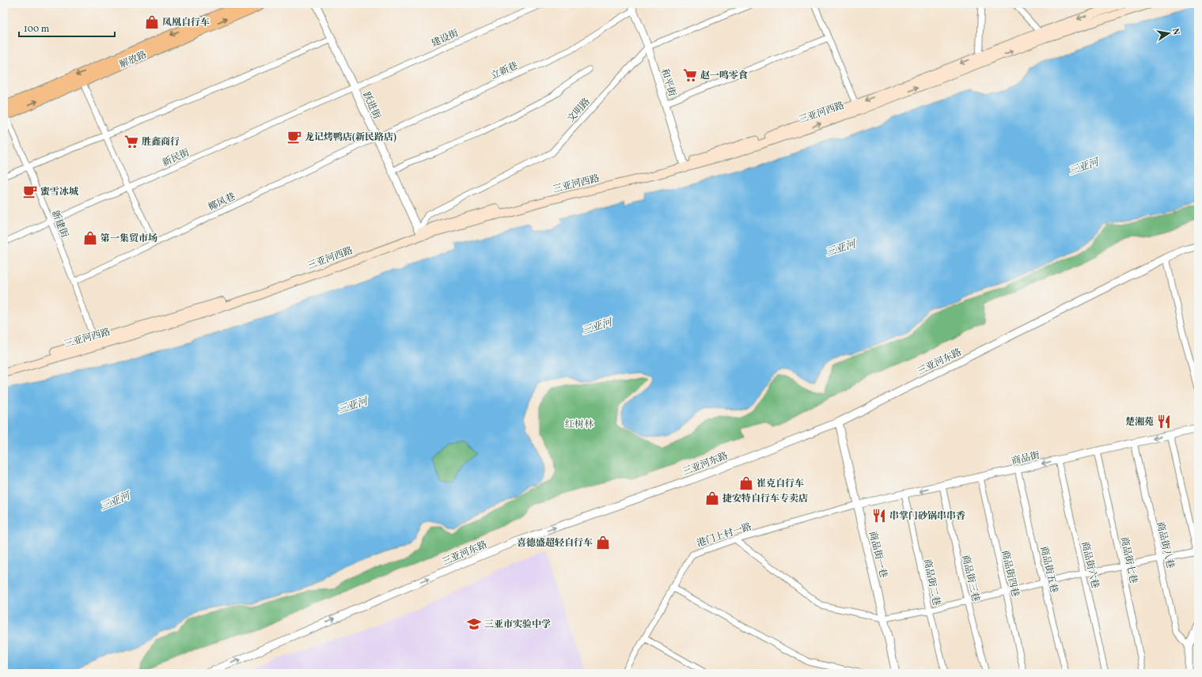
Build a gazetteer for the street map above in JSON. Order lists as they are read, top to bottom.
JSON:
{
  "streets": {
    "main road": ["解放路", "三亚河西路"],
    "street": [
      "建设街",
      "立新巷",
      "和平街",
      "跃进街",
      "文明路",
      "新民街",
      "椰风巷",
      "新建街",
      "三亚河东路",
      "商品街",
      "港门上村一路",
      "商品街八巷",
      "商品街一巷",
      "商品街七巷",
      "商品街六巷",
      "商品街五巷",
      "商品街四巷",
      "商品街三巷",
      "商品街二巷"
    ]
  },
  "crossings": [
    ["建设街", "跃进街"],
    ["建设街", "新民街"],
    ["解放路", "新建街"],
    ["立新巷", "和平街"],
    ["立新巷", "跃进街"],
    ["立新巷", "椰风巷"],
    ["和平街", "文明路"],
    ["和平街", "三亚河西路"],
    ["跃进街", "文明路"],
    ["跃进街", "三亚河西路"],
    ["跃进街", "新民街"],
    ["跃进街", "椰风巷"],
    ["文明路", "三亚河西路"],
    ["三亚河西路", "新建街"],
    ["新民街", "新建街"],
    ["椰风巷", "新建街"],
    ["三亚河东路", "商品街一巷"],
    ["商品街", "港门上村一路"],
    ["商品街", "商品街八巷"],
    ["商品街", "商品街一巷"],
    ["商品街", "商品街七巷"],
    ["商品街", "商品街六巷"],
    ["商品街", "商品街五巷"],
    ["商品街", "商品街四巷"],
    ["商品街", "商品街三巷"],
    ["商品街", "商品街二巷"],
    ["港门上村一路", "商品街一巷"]
  ],
  "one_way": ["三亚河东路"],
  "water": ["三亚河"],
  "parks": ["红树林"],
  "places": {
    "shop": [
      "凤凰自行车",
      "第一集贸市场",
      "崔克自行车",
      "捷安特自行车专卖店",
      "喜德盛超轻自行车"
    ],
    "supermarket": ["赵一鸣零食", "胜鑫商行"],
    "cafe": ["龙记烤鸭店(新民路店)", "蜜雪冰城"],
    "restaurant": ["楚湘苑", "串掌门砂锅串串香"],
    "school or university": ["三亚市实验中学"]
  },
  "scale_bar": "100 m",
  "north": "right"
}
